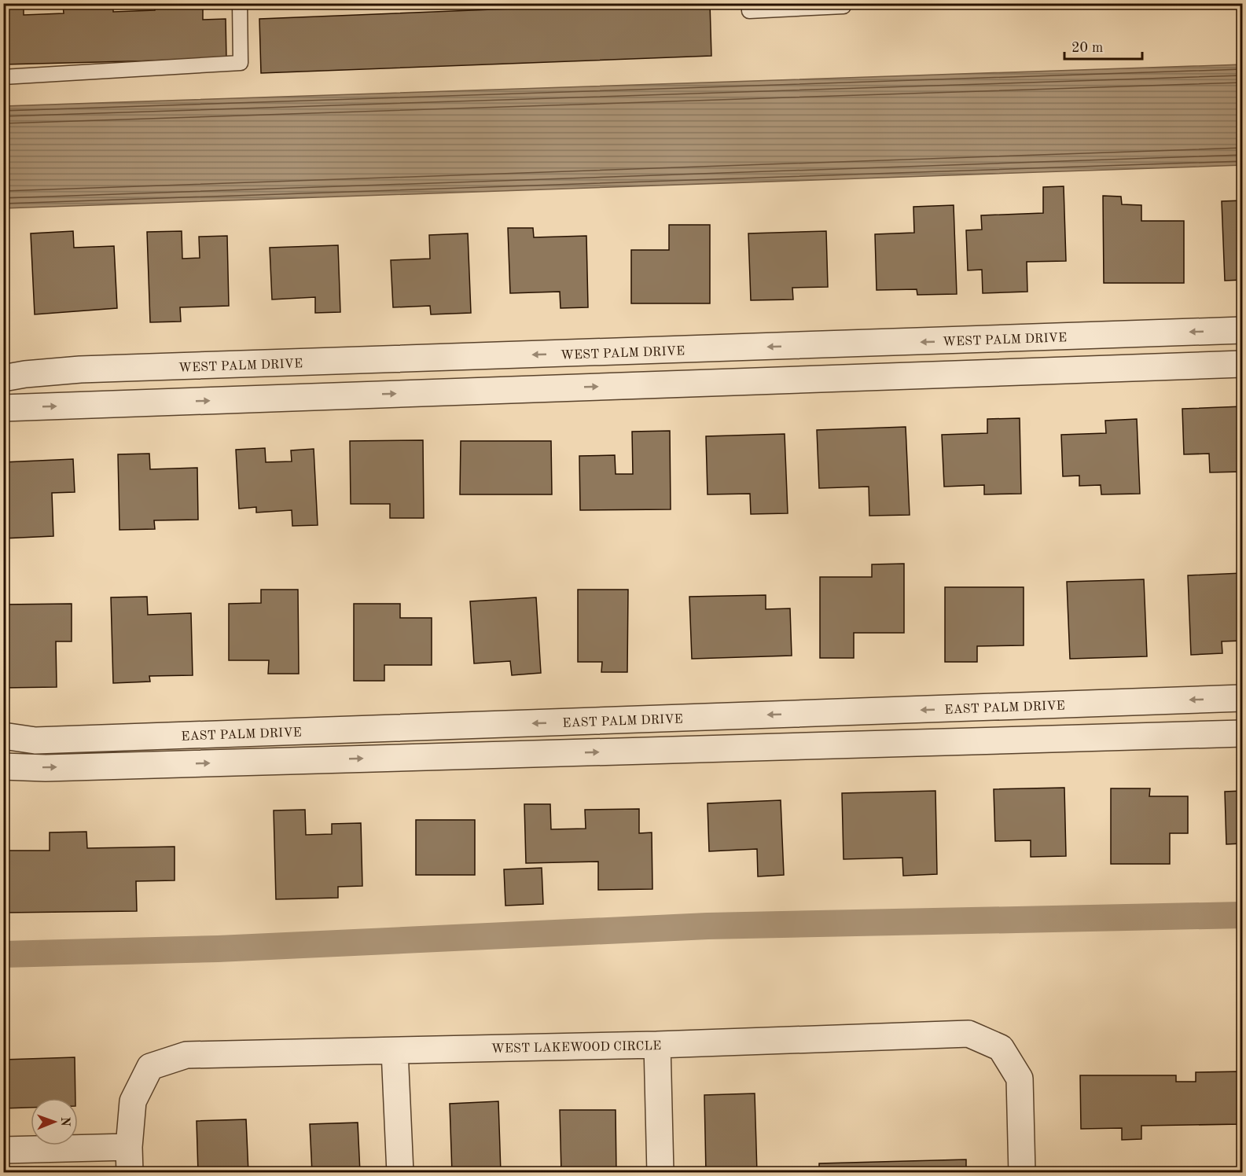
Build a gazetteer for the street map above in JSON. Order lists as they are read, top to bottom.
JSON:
{
  "streets": {
    "street": ["WEST PALM DRIVE", "EAST PALM DRIVE", "WEST LAKEWOOD CIRCLE"]
  },
  "scale_bar": "20 m",
  "north": "right"
}
